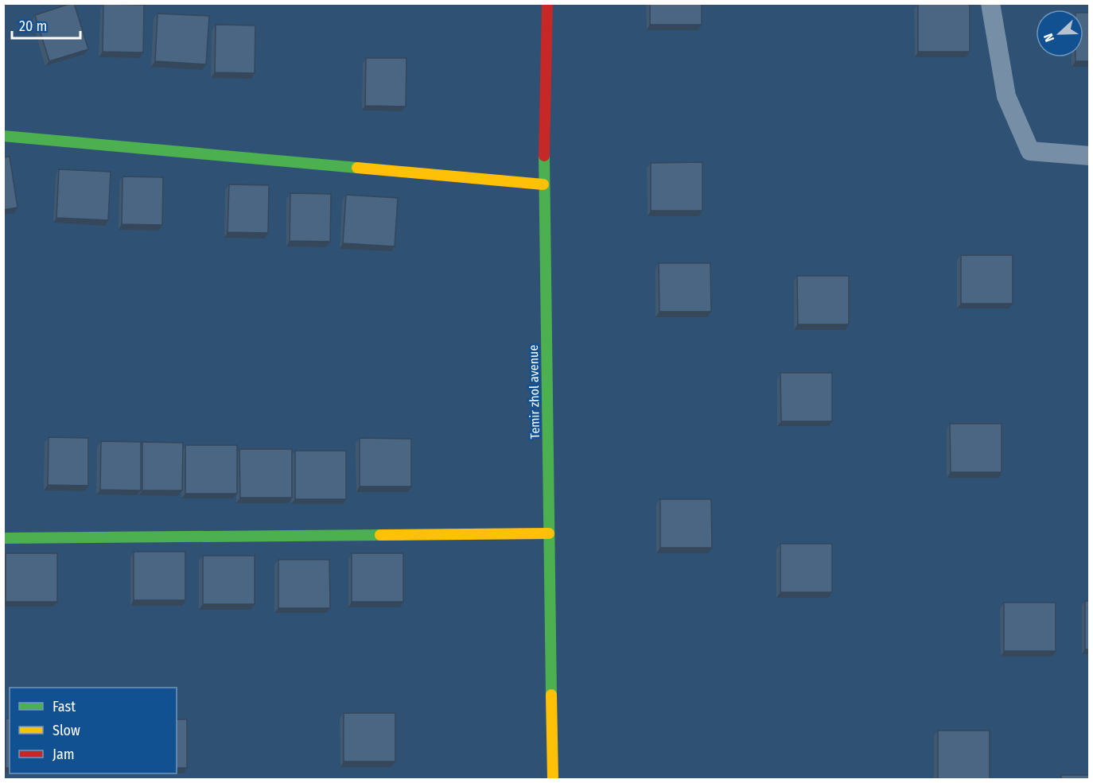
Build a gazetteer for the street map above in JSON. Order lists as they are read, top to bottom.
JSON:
{
  "streets": {
    "street": ["Temir zhol avenue"]
  },
  "legend": ["Fast", "Slow", "Jam"],
  "scale_bar": "20 m",
  "north": "left"
}
